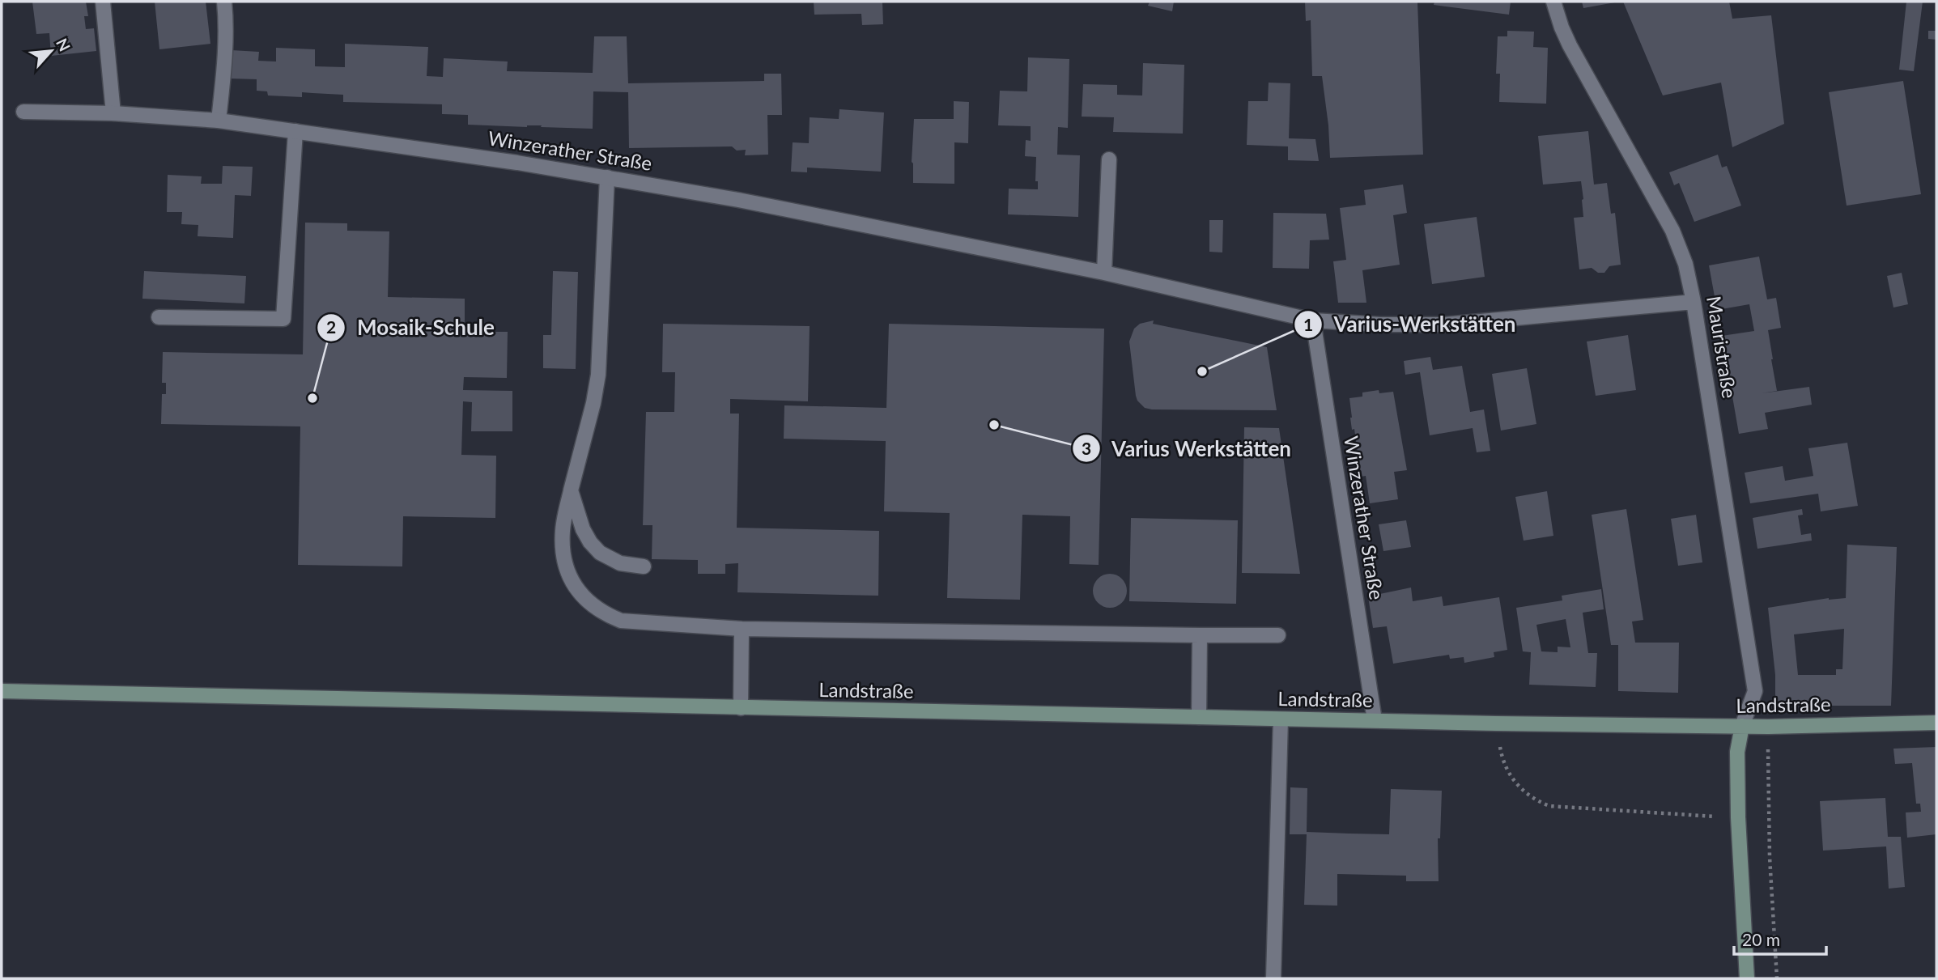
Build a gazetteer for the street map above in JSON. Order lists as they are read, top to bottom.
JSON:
{
  "streets": {
    "street": ["Winzerather Straße", "Mauristraße", "Landstraße"]
  },
  "crossings": [
    ["Winzerather Straße", "Mauristraße"],
    ["Winzerather Straße", "Landstraße"],
    ["Mauristraße", "Landstraße"]
  ],
  "places": ["Varius-Werkstätten", "Mosaik-Schule", "Varius Werkstätten"],
  "scale_bar": "20 m",
  "north": "top right"
}
